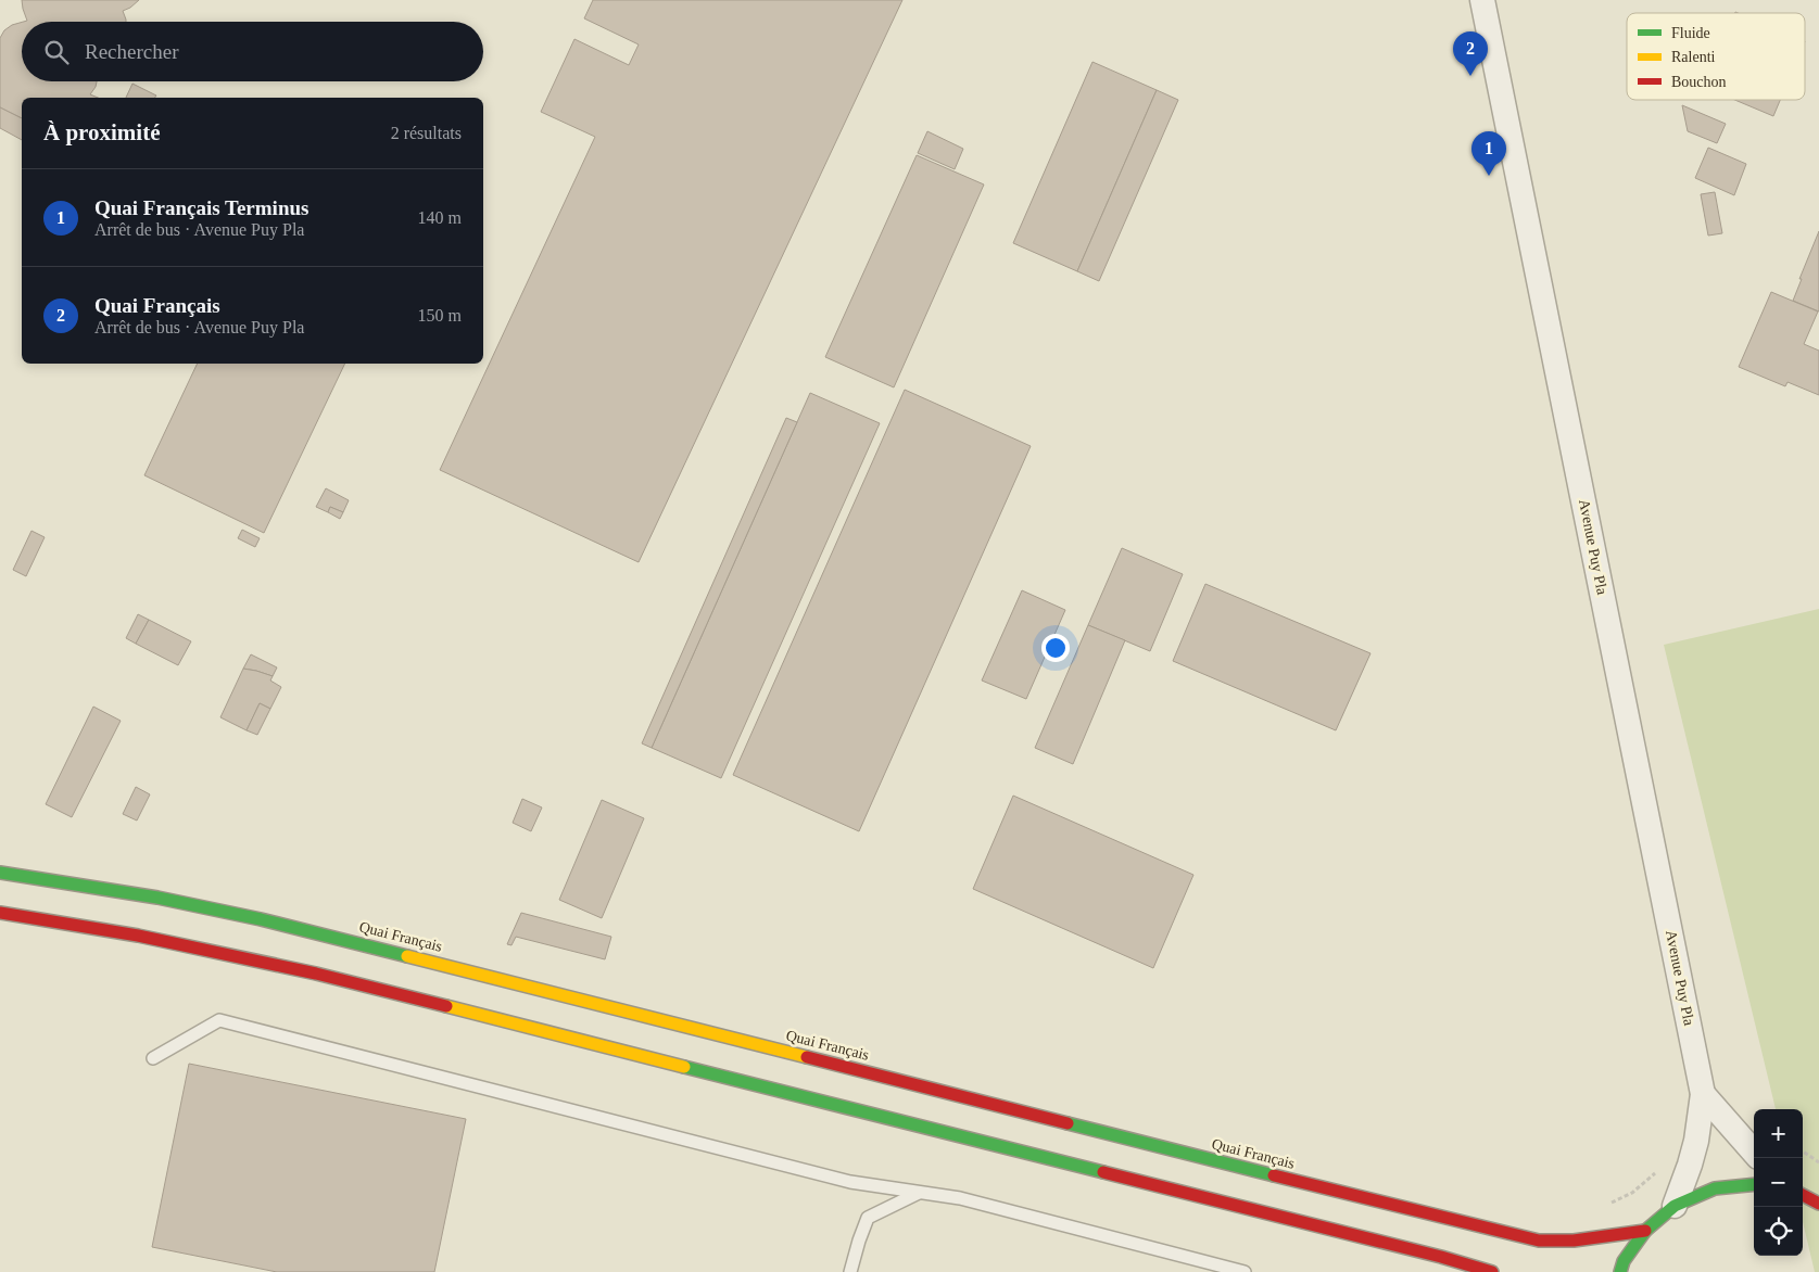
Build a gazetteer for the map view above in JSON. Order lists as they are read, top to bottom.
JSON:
{
  "streets": {
    "main road": ["Quai Français"],
    "street": ["Avenue Puy Pla"]
  },
  "legend": ["Fluide", "Ralenti", "Bouchon"],
  "page": {
    "search": "Rechercher",
    "pins": ["2", "1"],
    "heading": ["À proximité", "2 résultats"],
    "list": [
      {
        "mark": "1",
        "name": "Quai Français Terminus",
        "note": "Arrêt de bus · Avenue Puy Pla",
        "value": "140 m"
      },
      {
        "mark": "2",
        "name": "Quai Français",
        "note": "Arrêt de bus · Avenue Puy Pla",
        "value": "150 m"
      }
    ],
    "map_buttons": ["+", "−"]
  }
}
